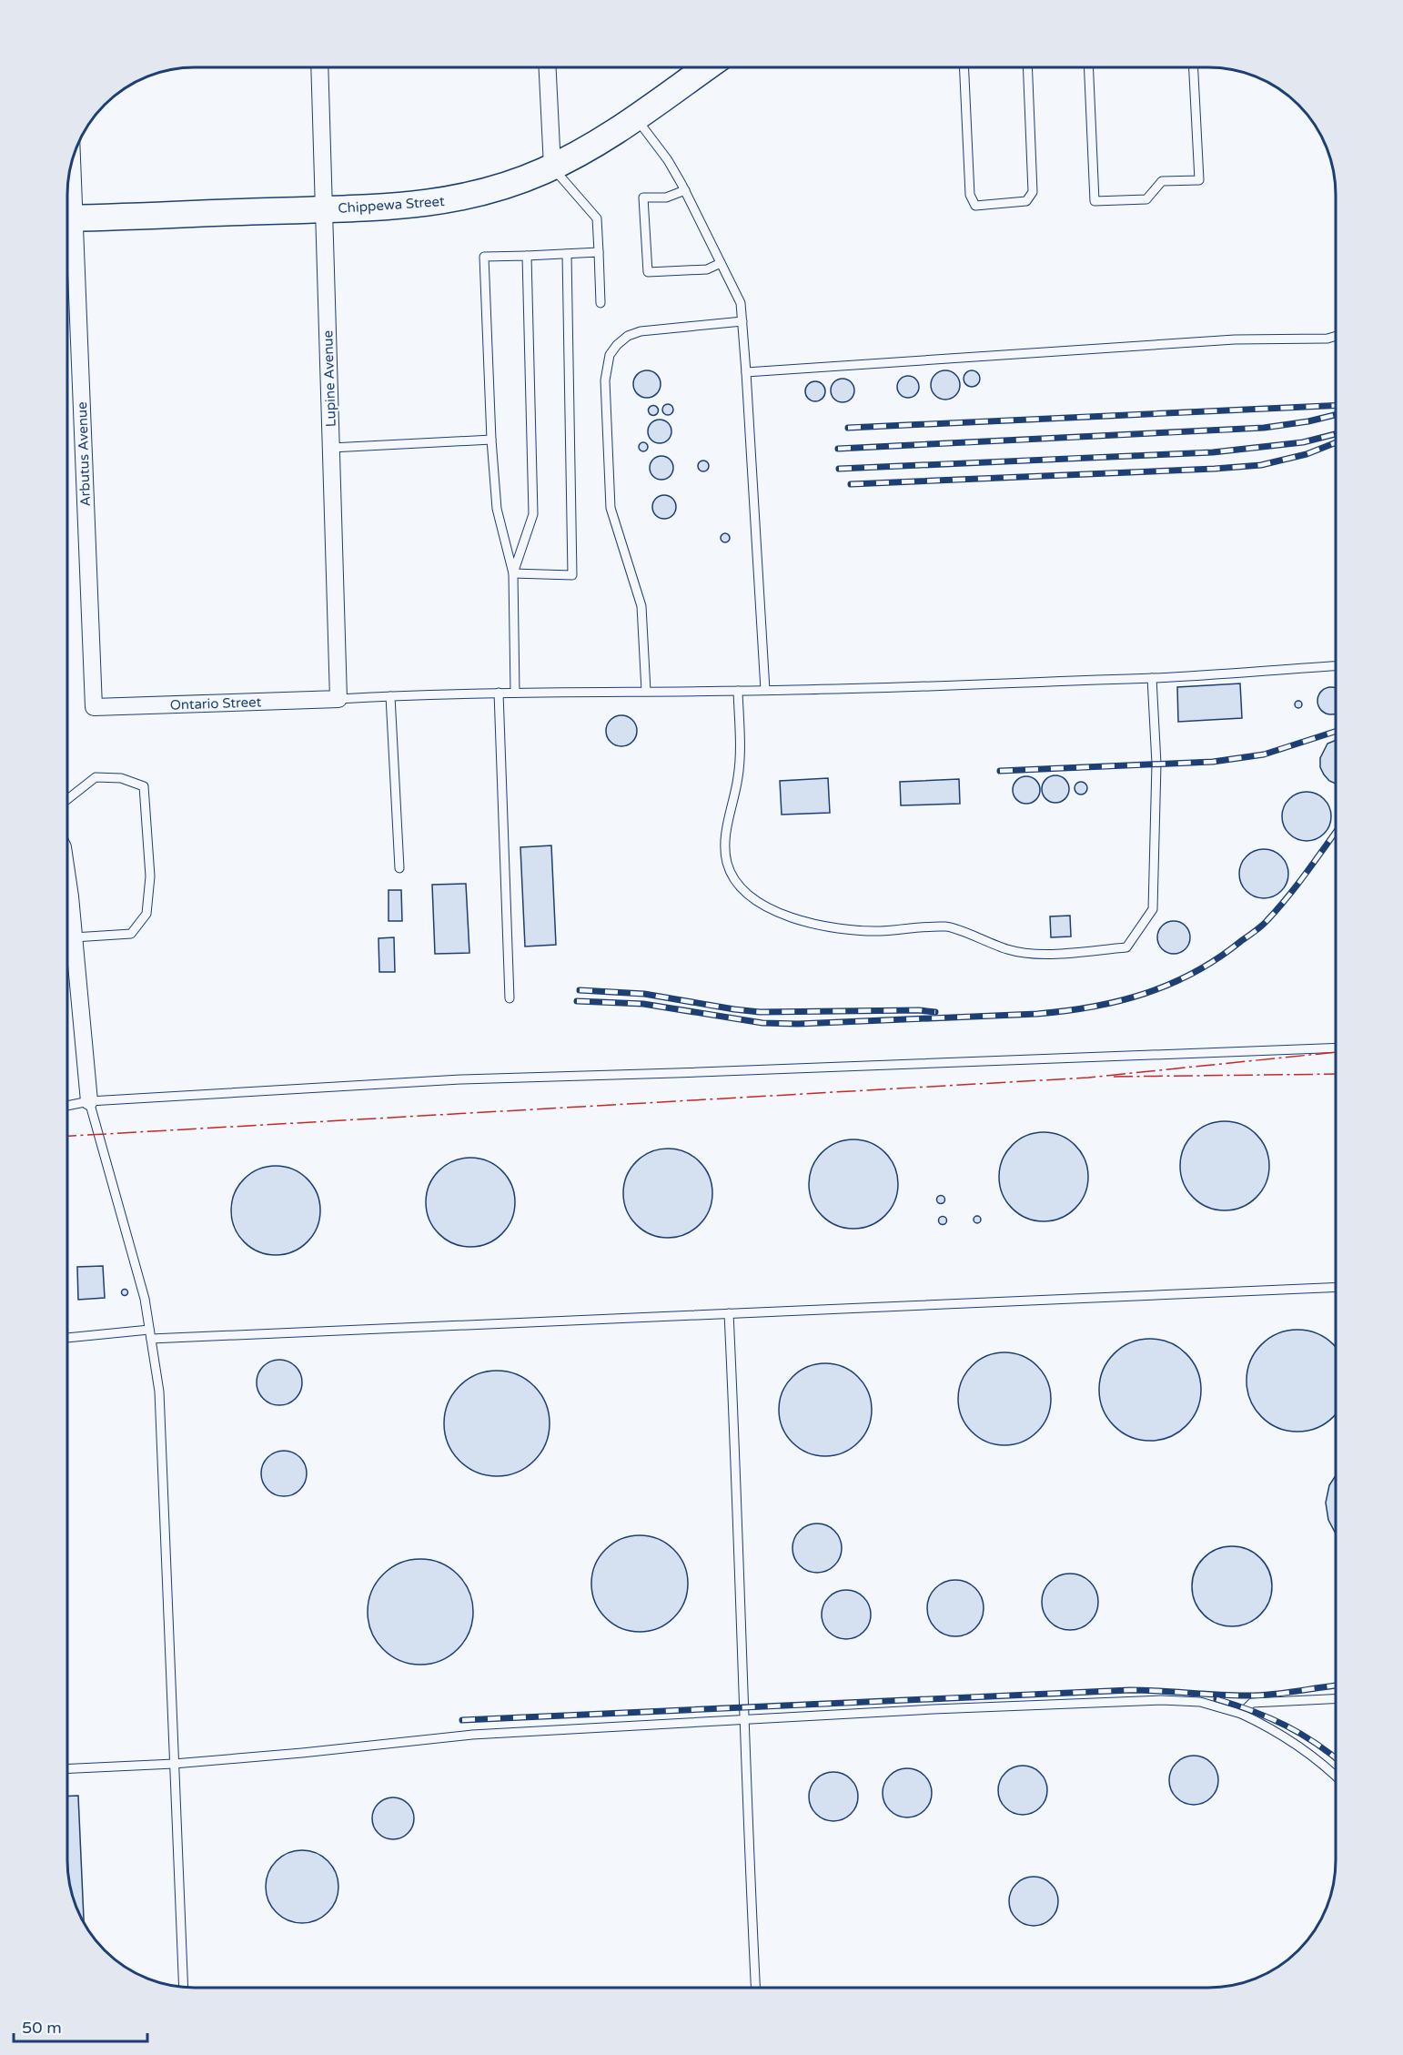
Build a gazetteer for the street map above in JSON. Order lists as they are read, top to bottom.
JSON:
{
  "streets": {
    "main road": ["Chippewa Street"],
    "street": ["Lupine Avenue", "Arbutus Avenue", "Ontario Street"]
  },
  "crossings": [
    ["Chippewa Street", "Lupine Avenue"],
    ["Lupine Avenue", "Ontario Street"],
    ["Arbutus Avenue", "Ontario Street"]
  ],
  "scale_bar": "50 m"
}
